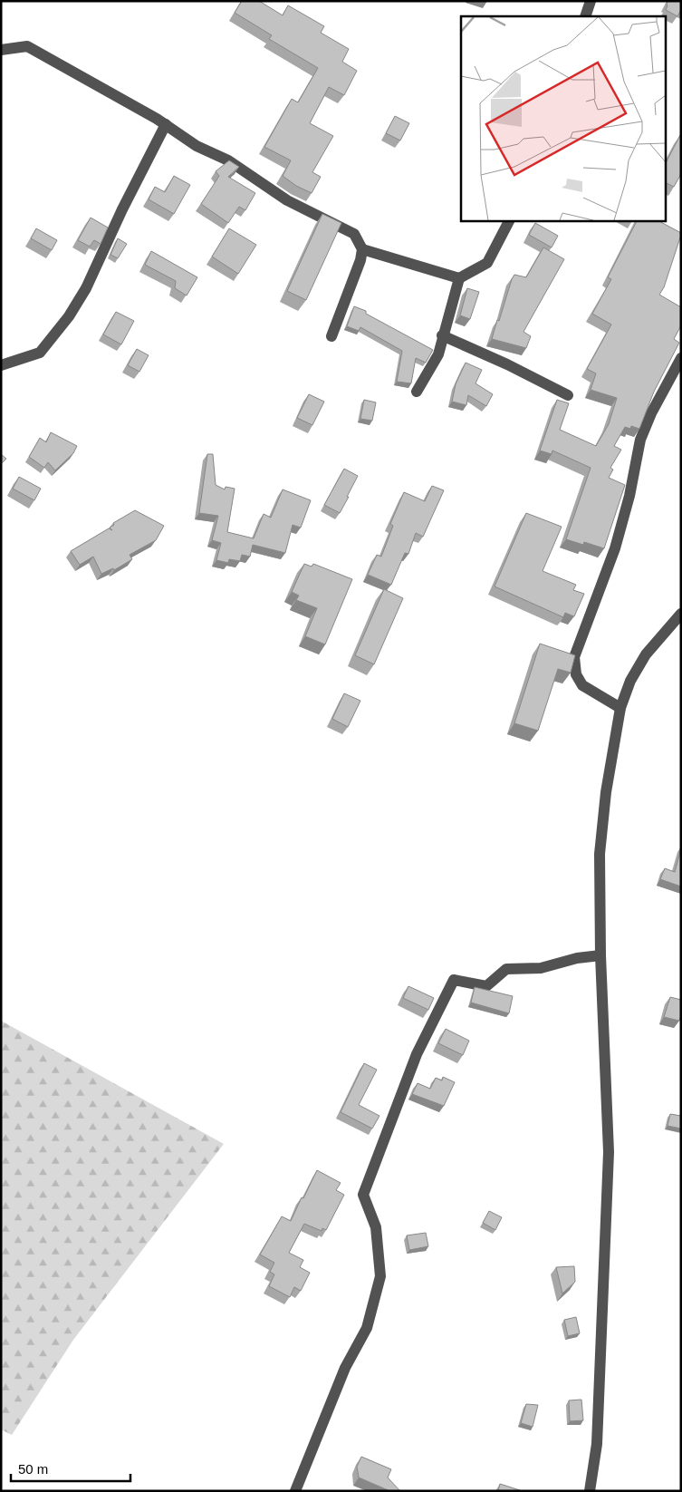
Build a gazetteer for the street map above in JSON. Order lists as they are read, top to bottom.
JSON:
{
  "scale_bar": "50 m"
}
